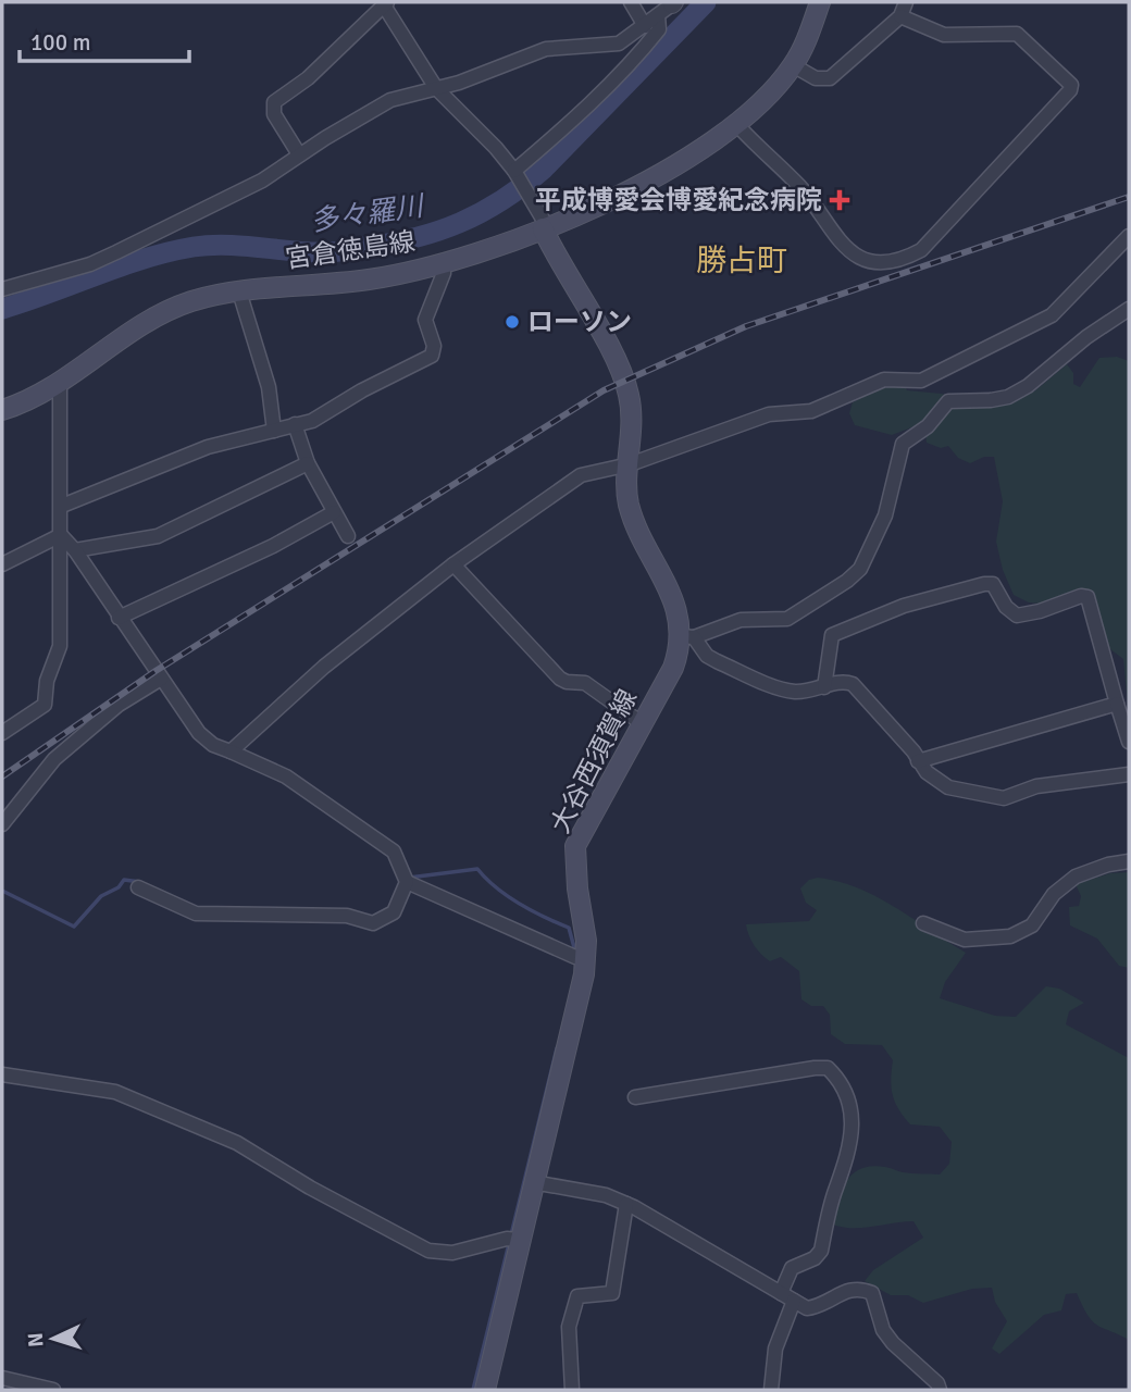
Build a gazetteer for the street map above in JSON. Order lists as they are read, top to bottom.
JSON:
{
  "streets": {
    "main road": ["宮倉徳島線", "大谷西須賀線"]
  },
  "crossings": [
    ["宮倉徳島線", "大谷西須賀線"]
  ],
  "districts": ["勝占町"],
  "water": ["多々羅川"],
  "places": {
    "health": ["平成博愛会博愛紀念病院"],
    "other": ["ローソン"]
  },
  "scale_bar": "100 m",
  "north": "left"
}
